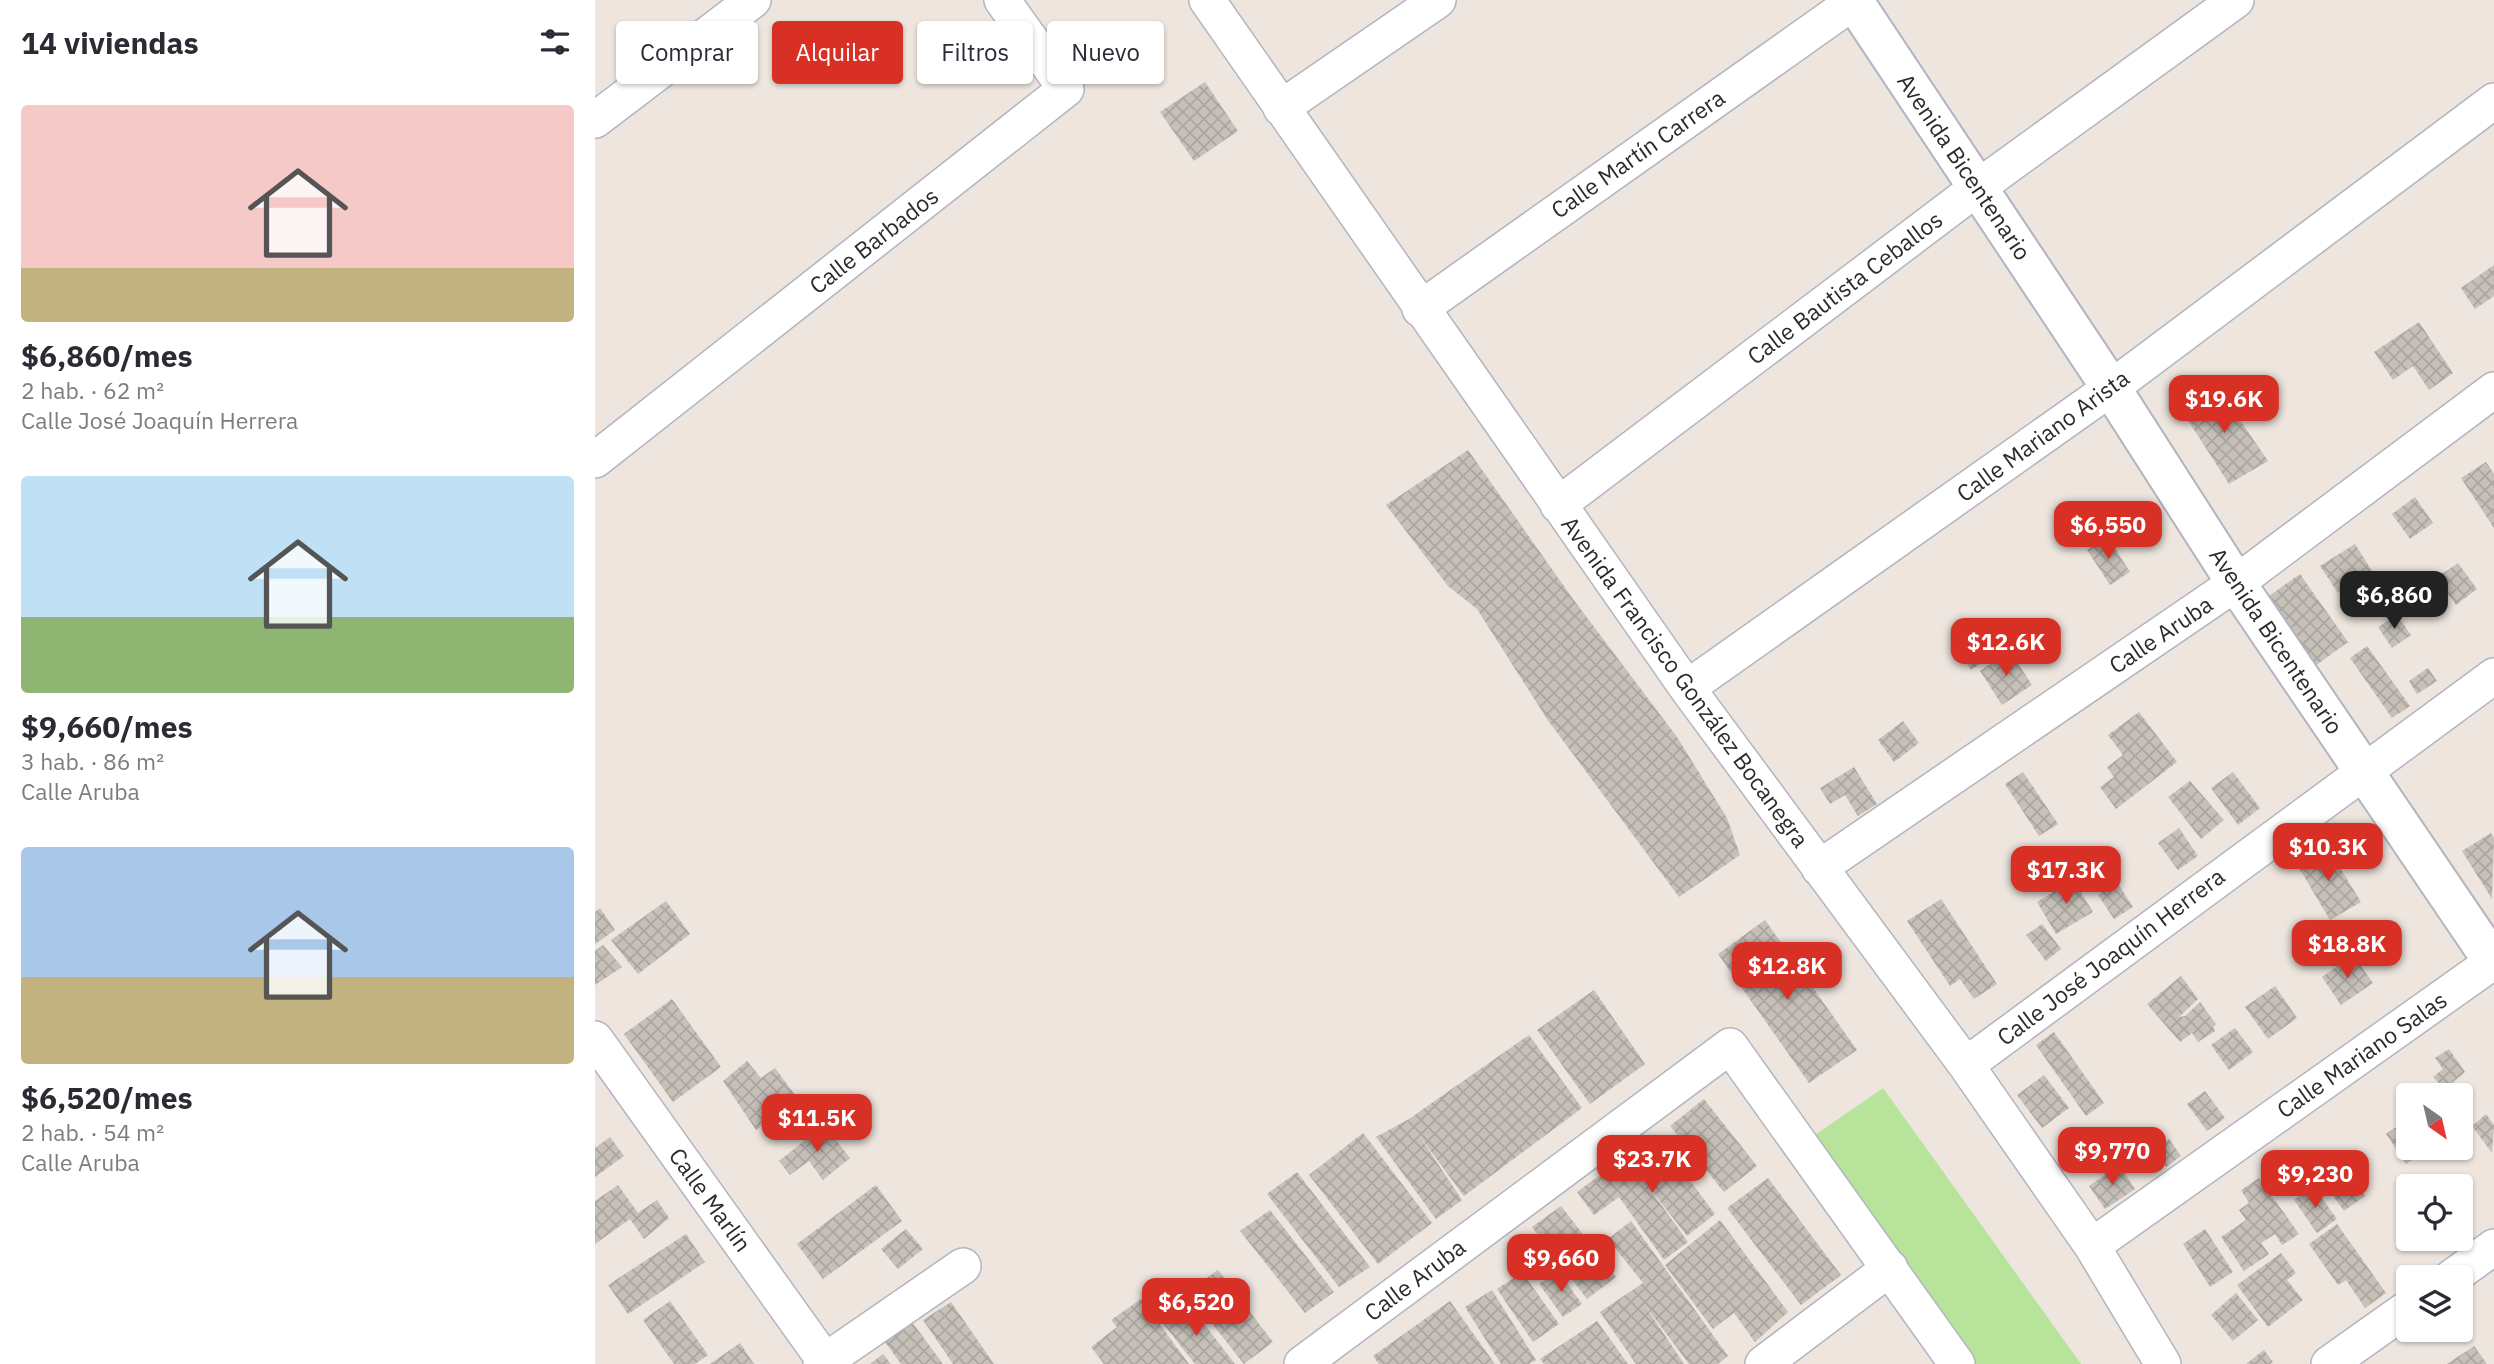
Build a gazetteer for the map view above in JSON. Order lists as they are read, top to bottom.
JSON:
{
  "streets": {
    "street": [
      "Calle Martín Carrera",
      "Avenida Bicentenario",
      "Calle Barbados",
      "Calle Bautista Ceballos",
      "Calle Mariano Arista",
      "Calle Aruba",
      "Avenida Francisco González Bocanegra",
      "Calle José Joaquín Herrera",
      "Calle Mariano Salas",
      "Calle Marlín"
    ]
  },
  "crossings": [
    ["Calle Martín Carrera", "Avenida Bicentenario"],
    ["Calle Martín Carrera", "Avenida Francisco González Bocanegra"],
    ["Avenida Bicentenario", "Calle Bautista Ceballos"],
    ["Avenida Bicentenario", "Calle Mariano Arista"],
    ["Avenida Bicentenario", "Calle Aruba"],
    ["Avenida Bicentenario", "Calle José Joaquín Herrera"],
    ["Avenida Bicentenario", "Calle Mariano Salas"],
    ["Calle Bautista Ceballos", "Avenida Francisco González Bocanegra"],
    ["Calle Mariano Arista", "Avenida Francisco González Bocanegra"],
    ["Calle Aruba", "Avenida Francisco González Bocanegra"],
    ["Avenida Francisco González Bocanegra", "Calle José Joaquín Herrera"],
    ["Avenida Francisco González Bocanegra", "Calle Mariano Salas"]
  ],
  "north": "bottom right",
  "page": {
    "heading": "14 viviendas",
    "chip": [
      "Comprar",
      "Alquilar",
      "Filtros",
      "Nuevo"
    ],
    "list": [
      {
        "name": "$6,860/mes",
        "note": "2 hab. · 62 m² · Calle José Joaquín Herrera"
      },
      {
        "name": "$9,660/mes",
        "note": "3 hab. · 86 m² · Calle Aruba"
      },
      {
        "name": "$6,520/mes",
        "note": "2 hab. · 54 m² · Calle Aruba"
      }
    ],
    "price": [
      "$19.6K",
      "$6,550",
      "$6,860",
      "$12.6K",
      "$10.3K",
      "$17.3K",
      "$18.8K",
      "$12.8K",
      "$11.5K",
      "$9,770",
      "$23.7K",
      "$9,230",
      "$9,660",
      "$6,520"
    ]
  }
}
